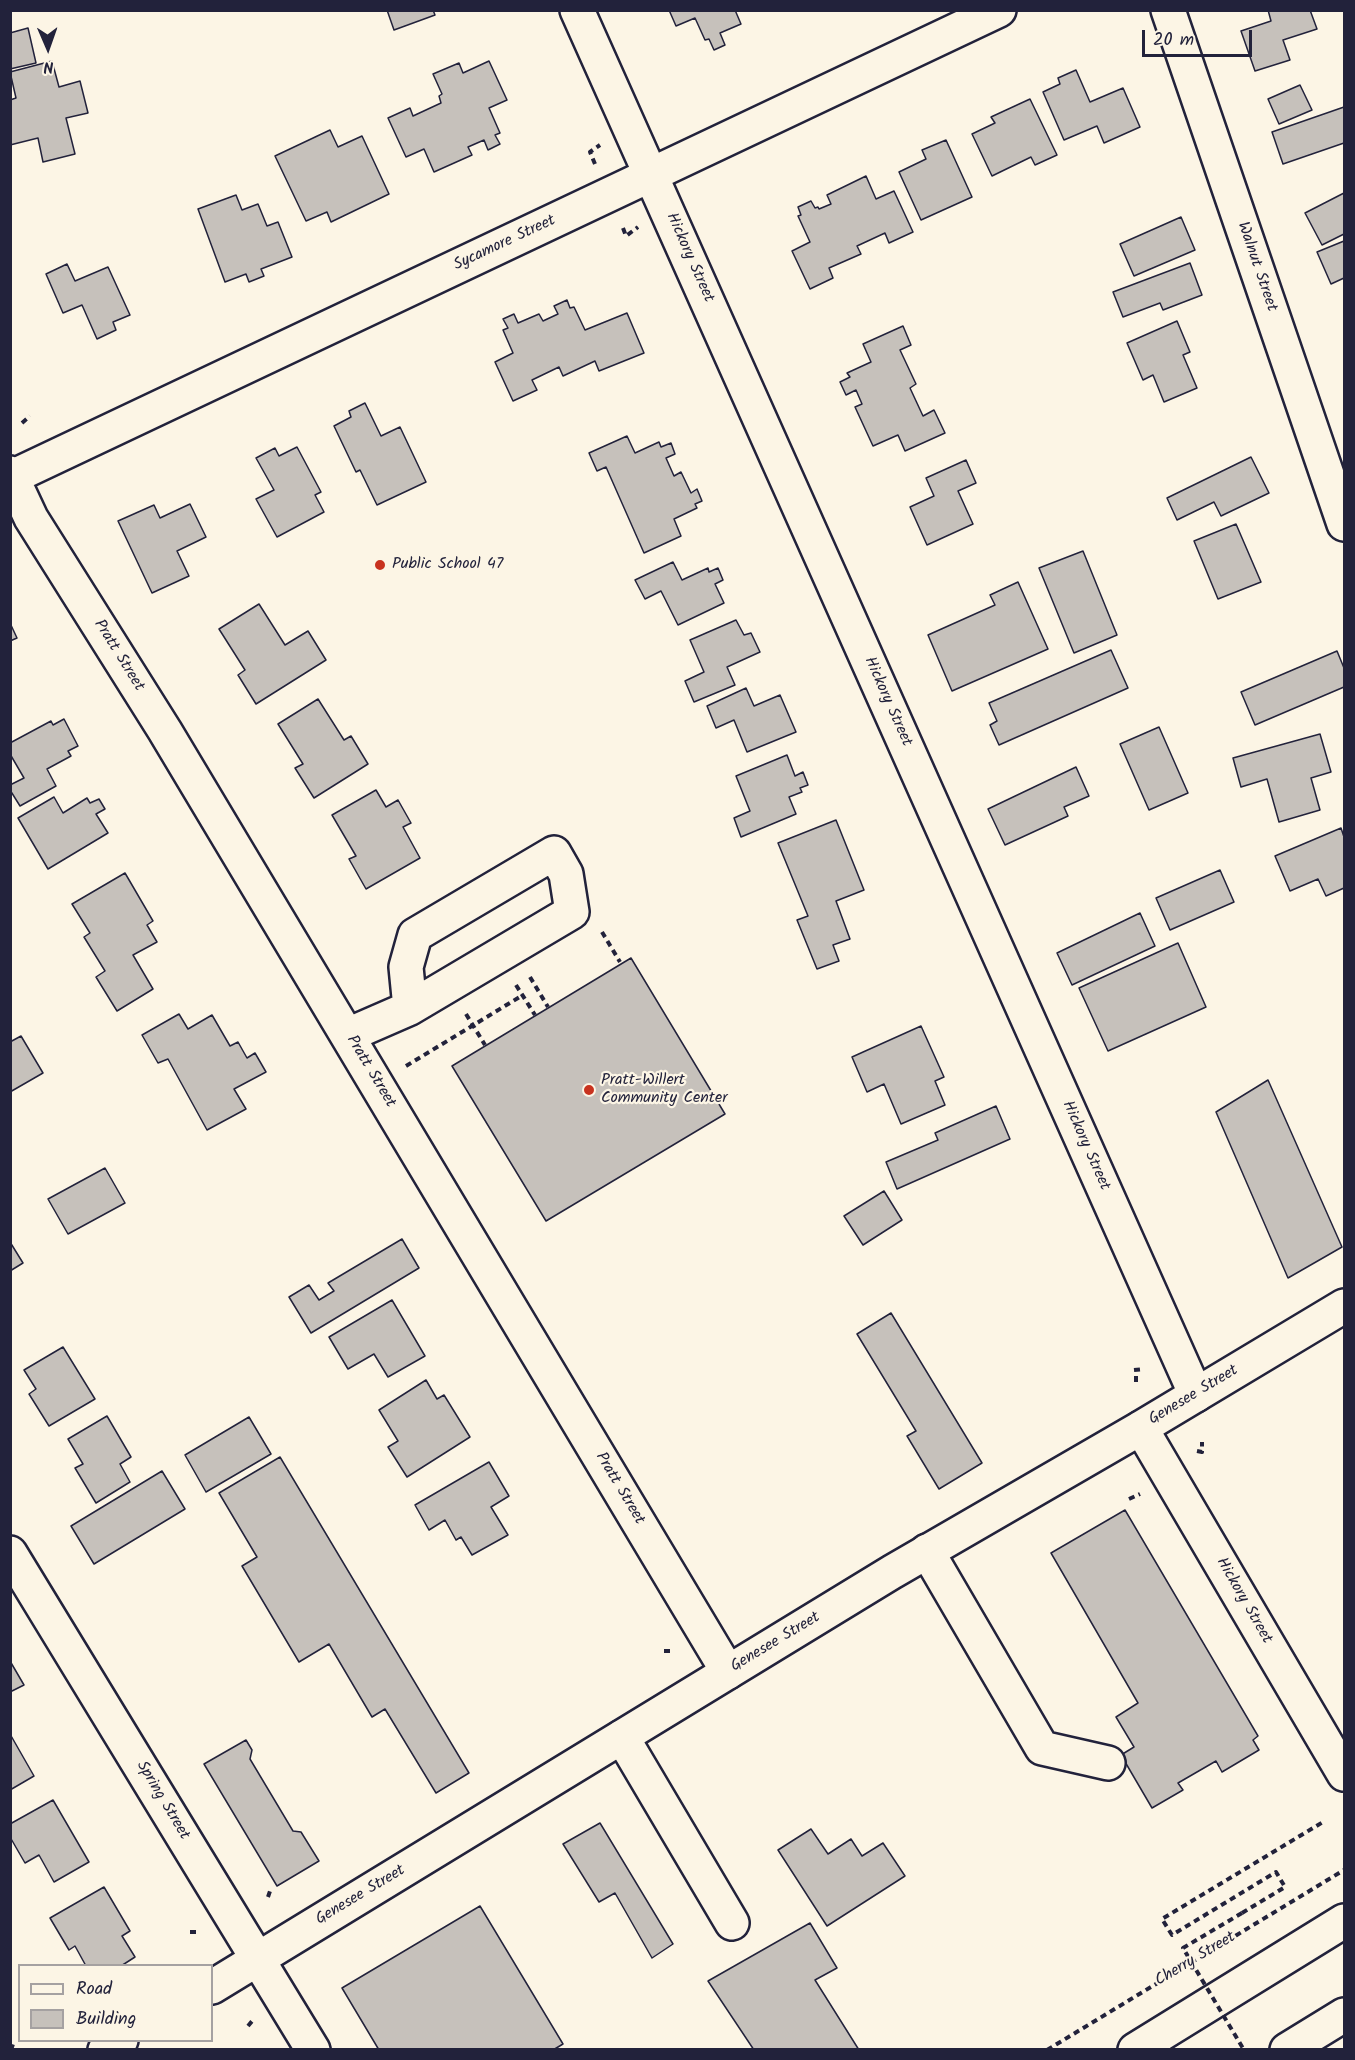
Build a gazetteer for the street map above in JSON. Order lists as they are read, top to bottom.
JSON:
{
  "streets": {
    "main road": [
      "Sycamore Street",
      "Hickory Street",
      "Walnut Street",
      "Pratt Street",
      "Genesee Street",
      "Spring Street"
    ],
    "path": ["Cherry Street"]
  },
  "crossings": [
    ["Sycamore Street", "Hickory Street"],
    ["Sycamore Street", "Pratt Street"],
    ["Hickory Street", "Genesee Street"],
    ["Pratt Street", "Genesee Street"],
    ["Genesee Street", "Spring Street"]
  ],
  "places": ["Public School 47", "Pratt-Willert Community Center"],
  "legend": ["Road", "Building"],
  "scale_bar": "20 m",
  "north": "bottom"
}
